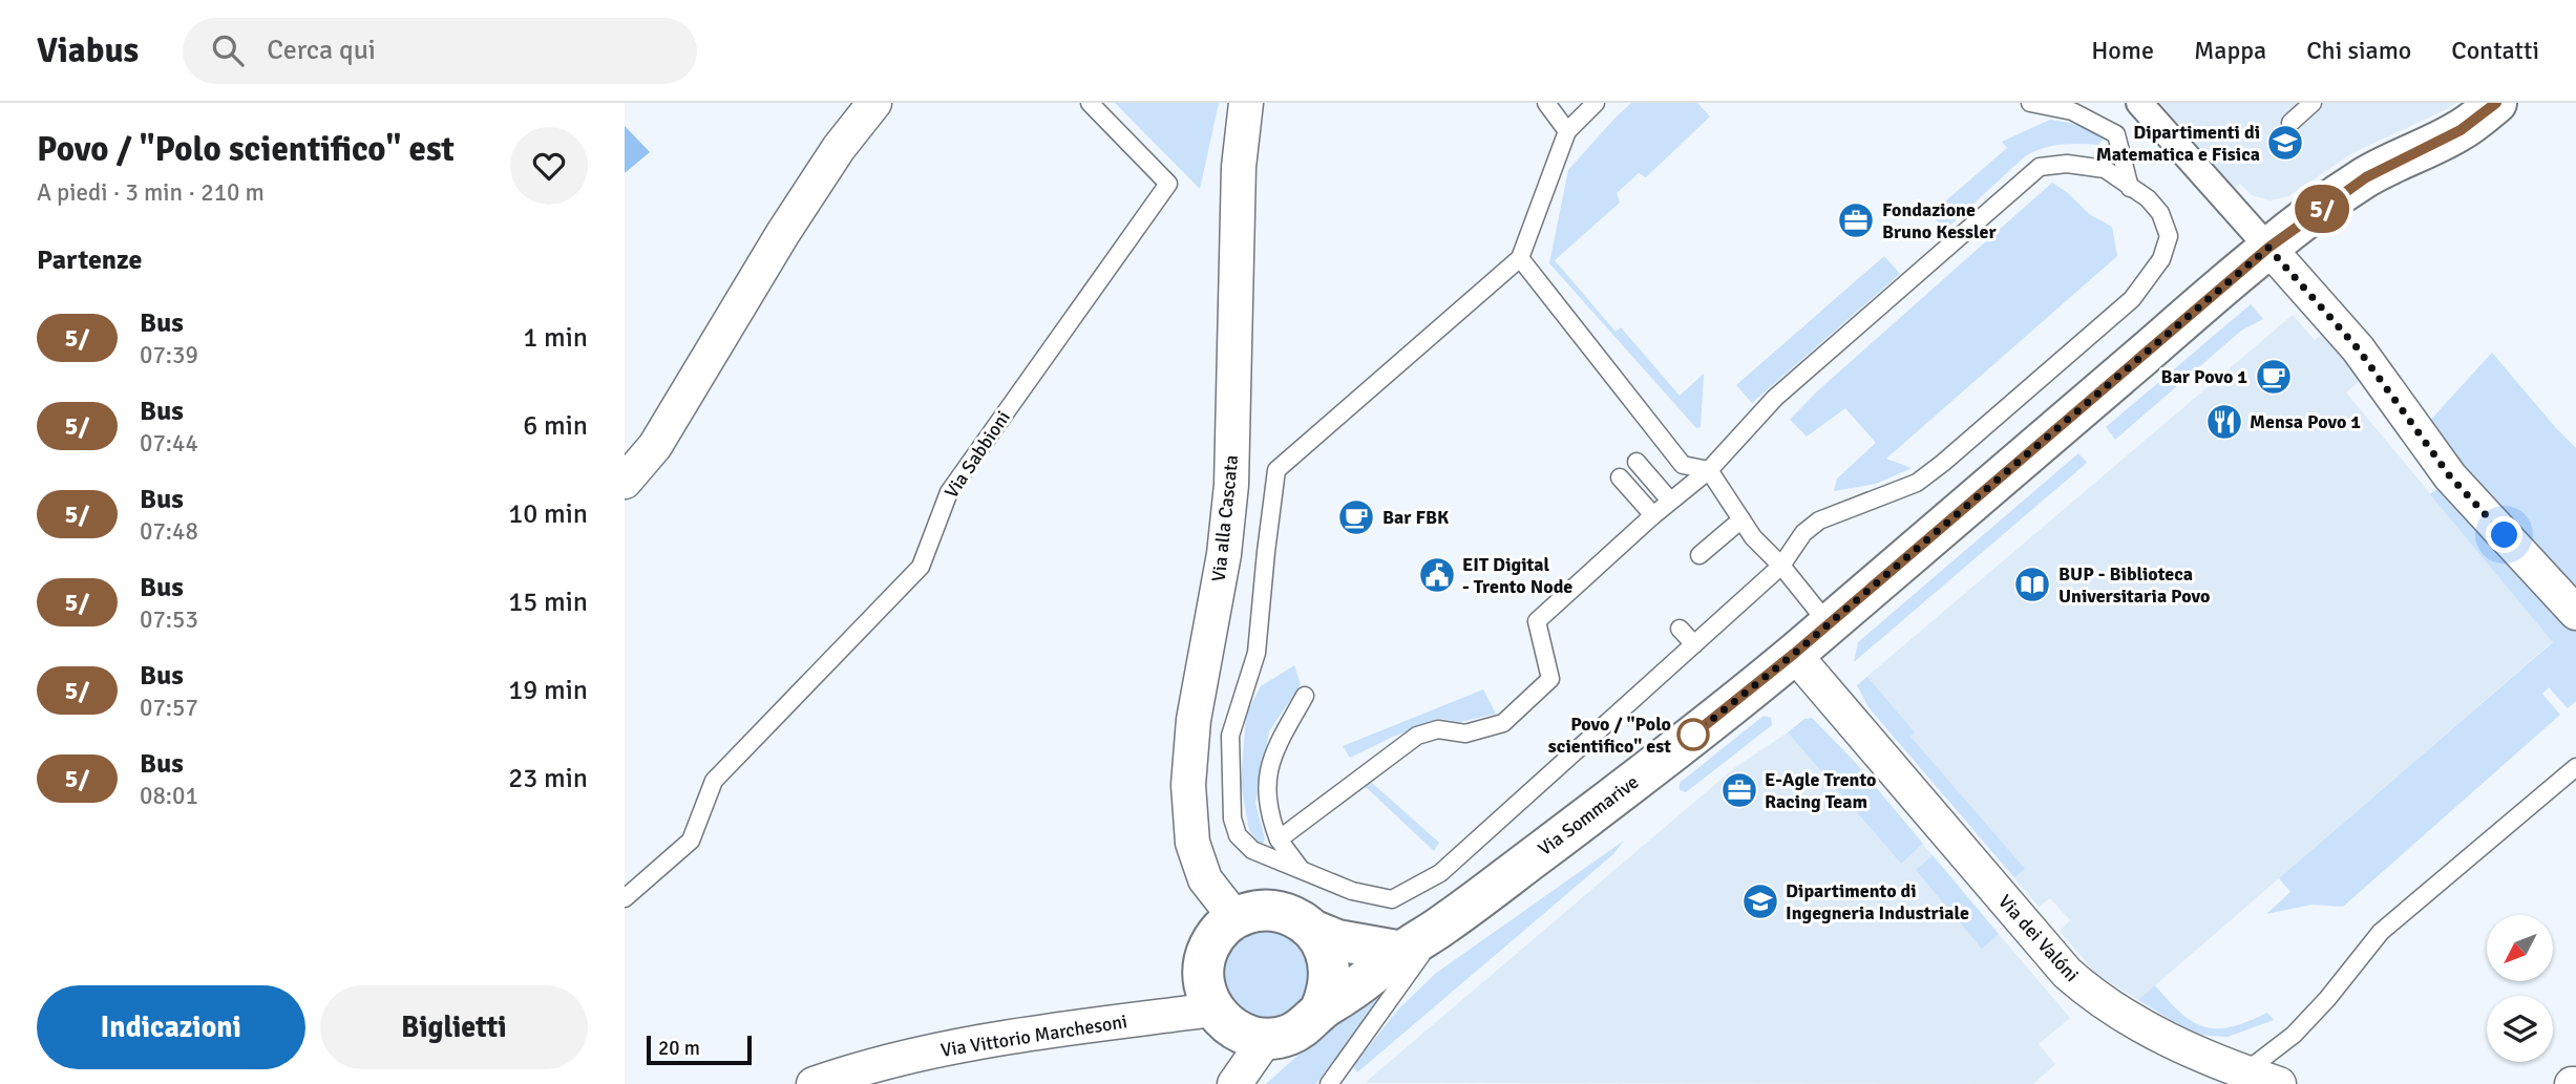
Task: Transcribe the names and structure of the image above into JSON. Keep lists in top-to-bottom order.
{
  "streets": {
    "street": [
      "Via alla Cascata",
      "Via Sommarive",
      "Via dei Valóni",
      "Via Vittorio Marchesoni"
    ],
    "lane": ["Via Sabbioni"]
  },
  "crossings": [
    ["Via alla Cascata", "Via Sommarive"],
    ["Via alla Cascata", "Via Vittorio Marchesoni"],
    ["Via Sommarive", "Via dei Valóni"],
    ["Via Sommarive", "Via Vittorio Marchesoni"]
  ],
  "places": {
    "school or university": ["Dipartimenti di Matematica e Fisica", "Dipartimento di Ingegneria Industriale"],
    "office": ["Fondazione Bruno Kessler", "E-Agle Trento Racing Team"],
    "cafe": ["Bar Povo 1", "Bar FBK"],
    "restaurant": ["Mensa Povo 1"],
    "public building": ["EIT Digital - Trento Node"],
    "library": ["BUP - Biblioteca Universitaria Povo"],
    "other": ["Povo / \"Polo scientifico\" est"]
  },
  "lines": ["bus line 5/"],
  "scale_bar": "20 m",
  "north": "bottom left",
  "page": {
    "header": "Viabus",
    "search": "Cerca qui",
    "nav": [
      "Home",
      "Mappa",
      "Chi siamo",
      "Contatti"
    ],
    "heading": [
      ["Povo / \"Polo scientifico\" est", "A piedi · 3 min · 210 m"],
      "Partenze"
    ],
    "on_map": "5/",
    "list": [
      {
        "mark": "5/",
        "name": "Bus",
        "note": "07:39",
        "value": "1 min"
      },
      {
        "mark": "5/",
        "name": "Bus",
        "note": "07:44",
        "value": "6 min"
      },
      {
        "mark": "5/",
        "name": "Bus",
        "note": "07:48",
        "value": "10 min"
      },
      {
        "mark": "5/",
        "name": "Bus",
        "note": "07:53",
        "value": "15 min"
      },
      {
        "mark": "5/",
        "name": "Bus",
        "note": "07:57",
        "value": "19 min"
      },
      {
        "mark": "5/",
        "name": "Bus",
        "note": "08:01",
        "value": "23 min"
      }
    ],
    "buttons": ["Indicazioni", "Biglietti"],
    "scale": "20 m"
  }
}
